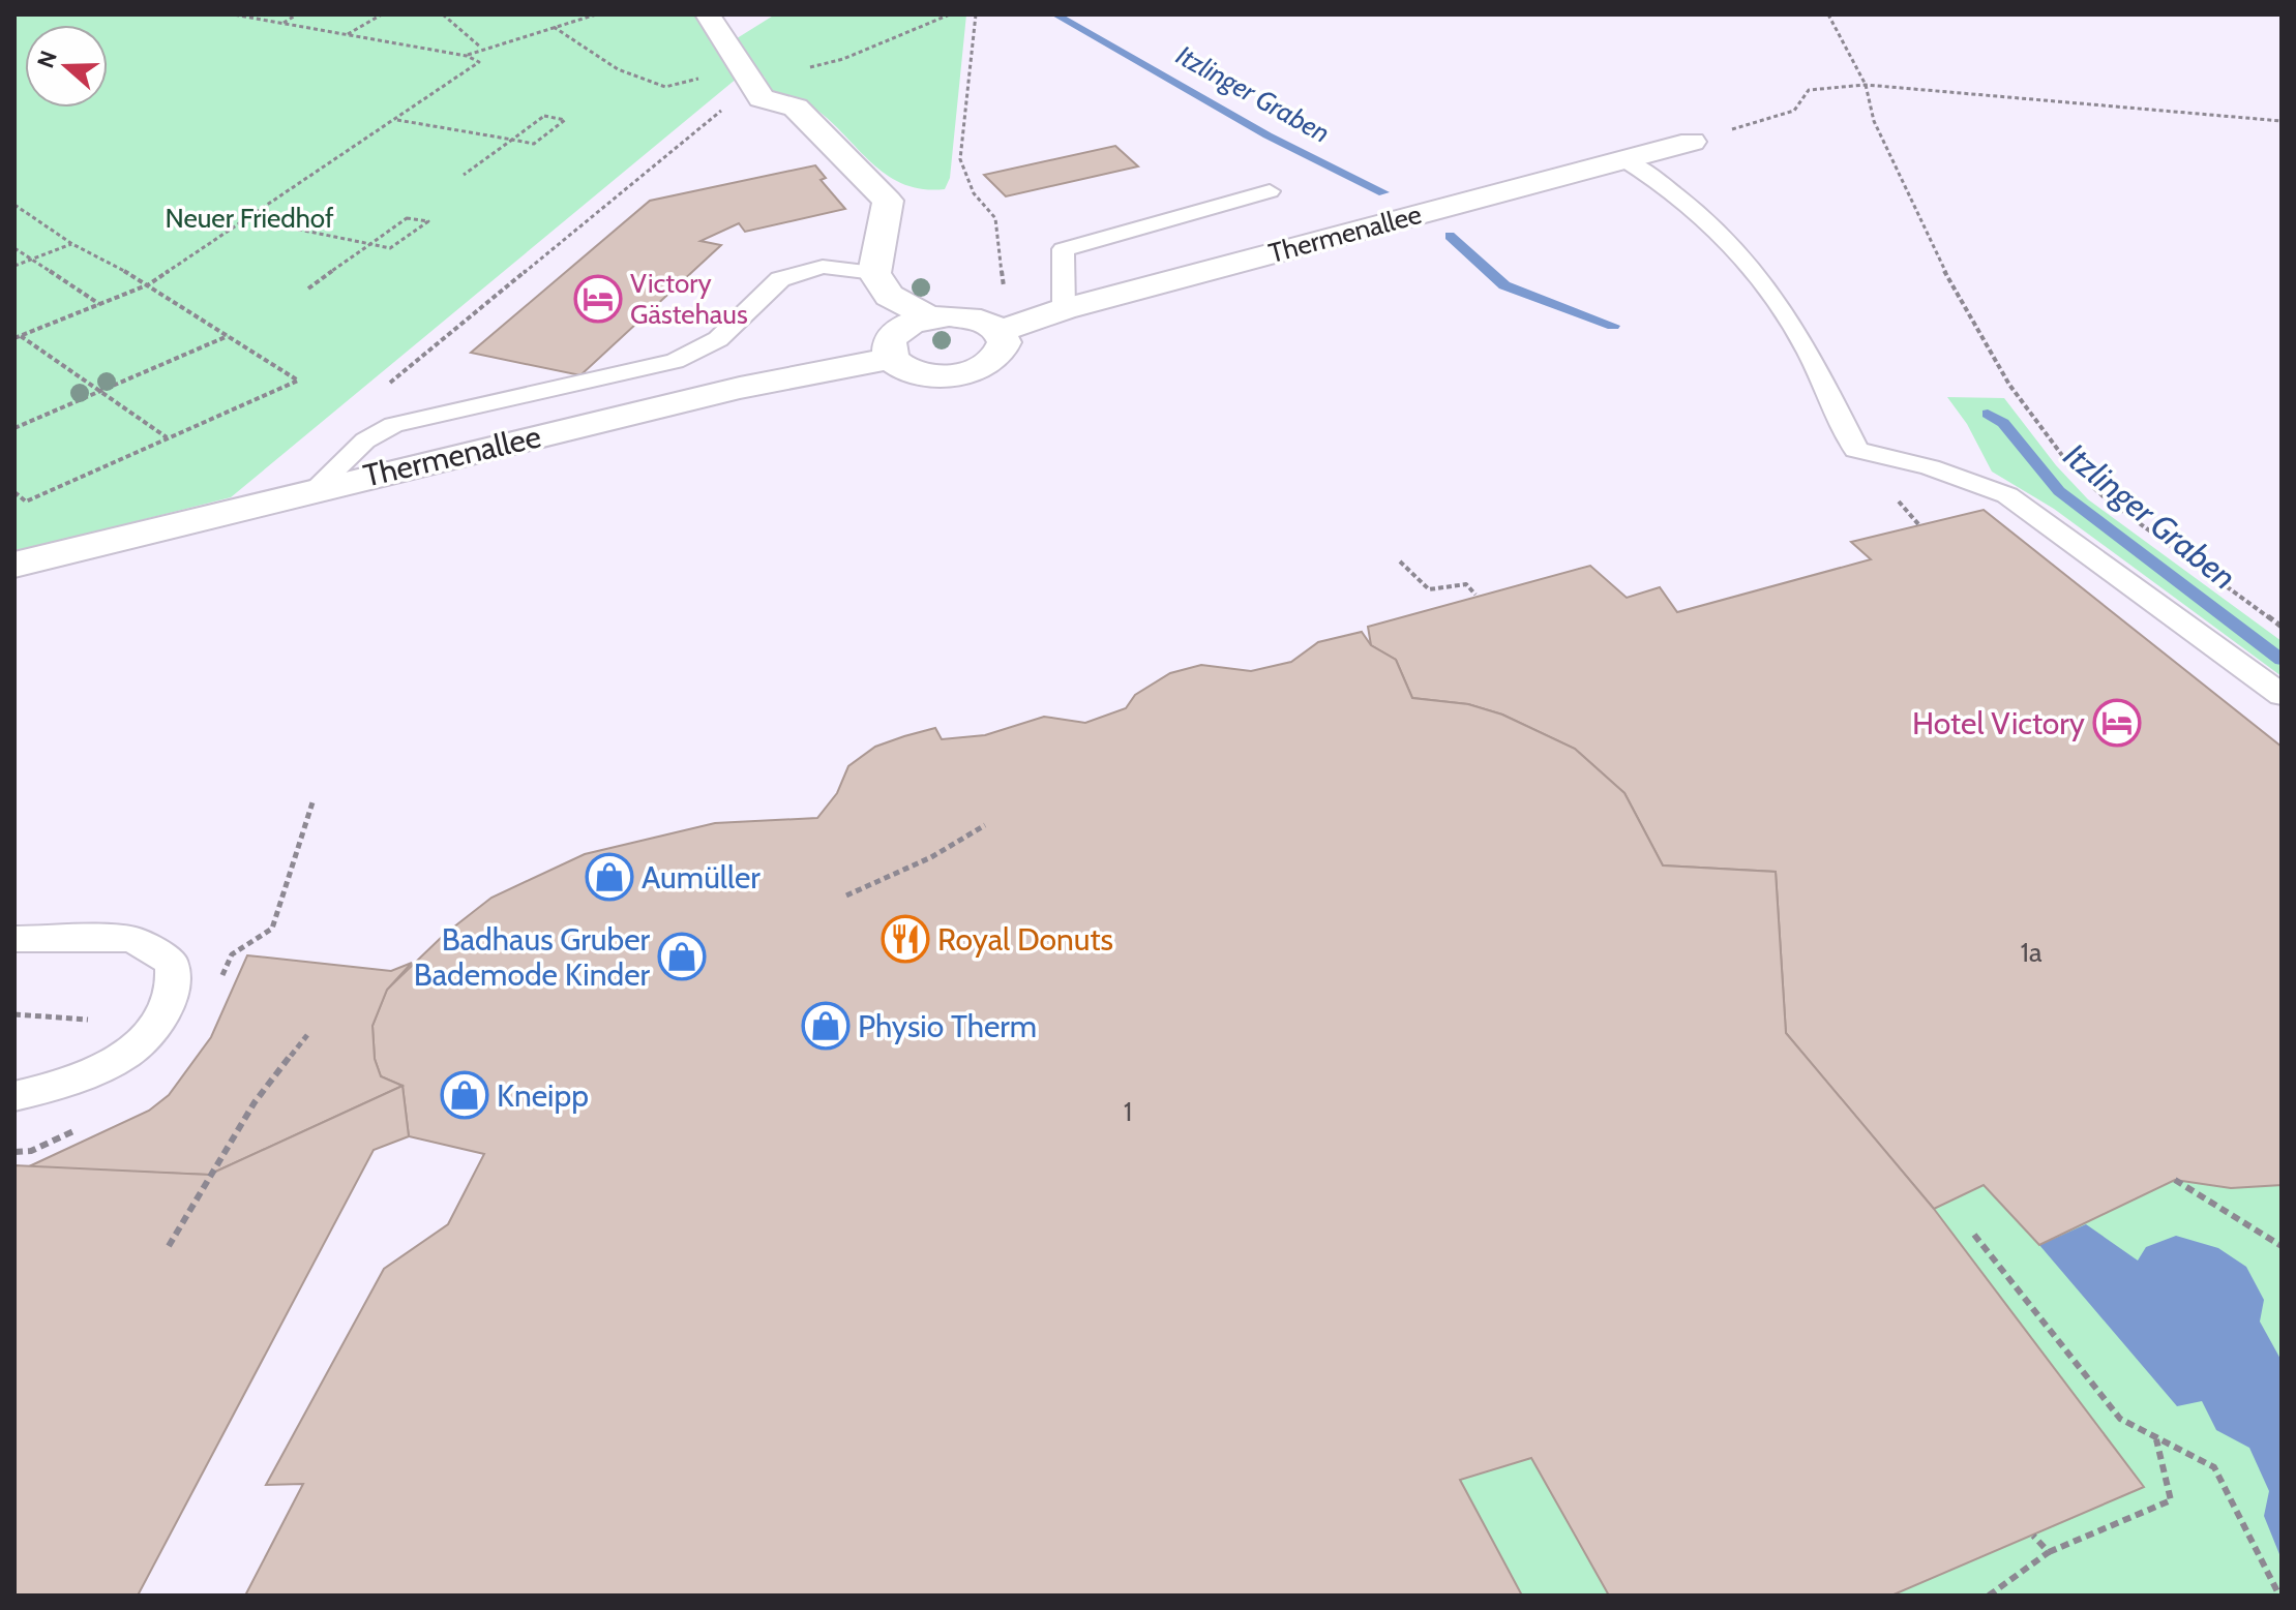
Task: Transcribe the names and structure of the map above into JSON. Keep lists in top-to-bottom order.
{
  "streets": {
    "street": ["Thermenallee"]
  },
  "water": ["Itzlinger Graben"],
  "parks": ["Neuer Friedhof"],
  "places": {
    "hotel": ["Victory Gästehaus", "Hotel Victory"],
    "shop": [
      "Aumüller",
      "Badhaus Gruber Bademode Kinder",
      "Physio Therm",
      "Kneipp"
    ],
    "restaurant": ["Royal Donuts"]
  },
  "house_numbers": ["1a", "1"],
  "north": "left"
}
